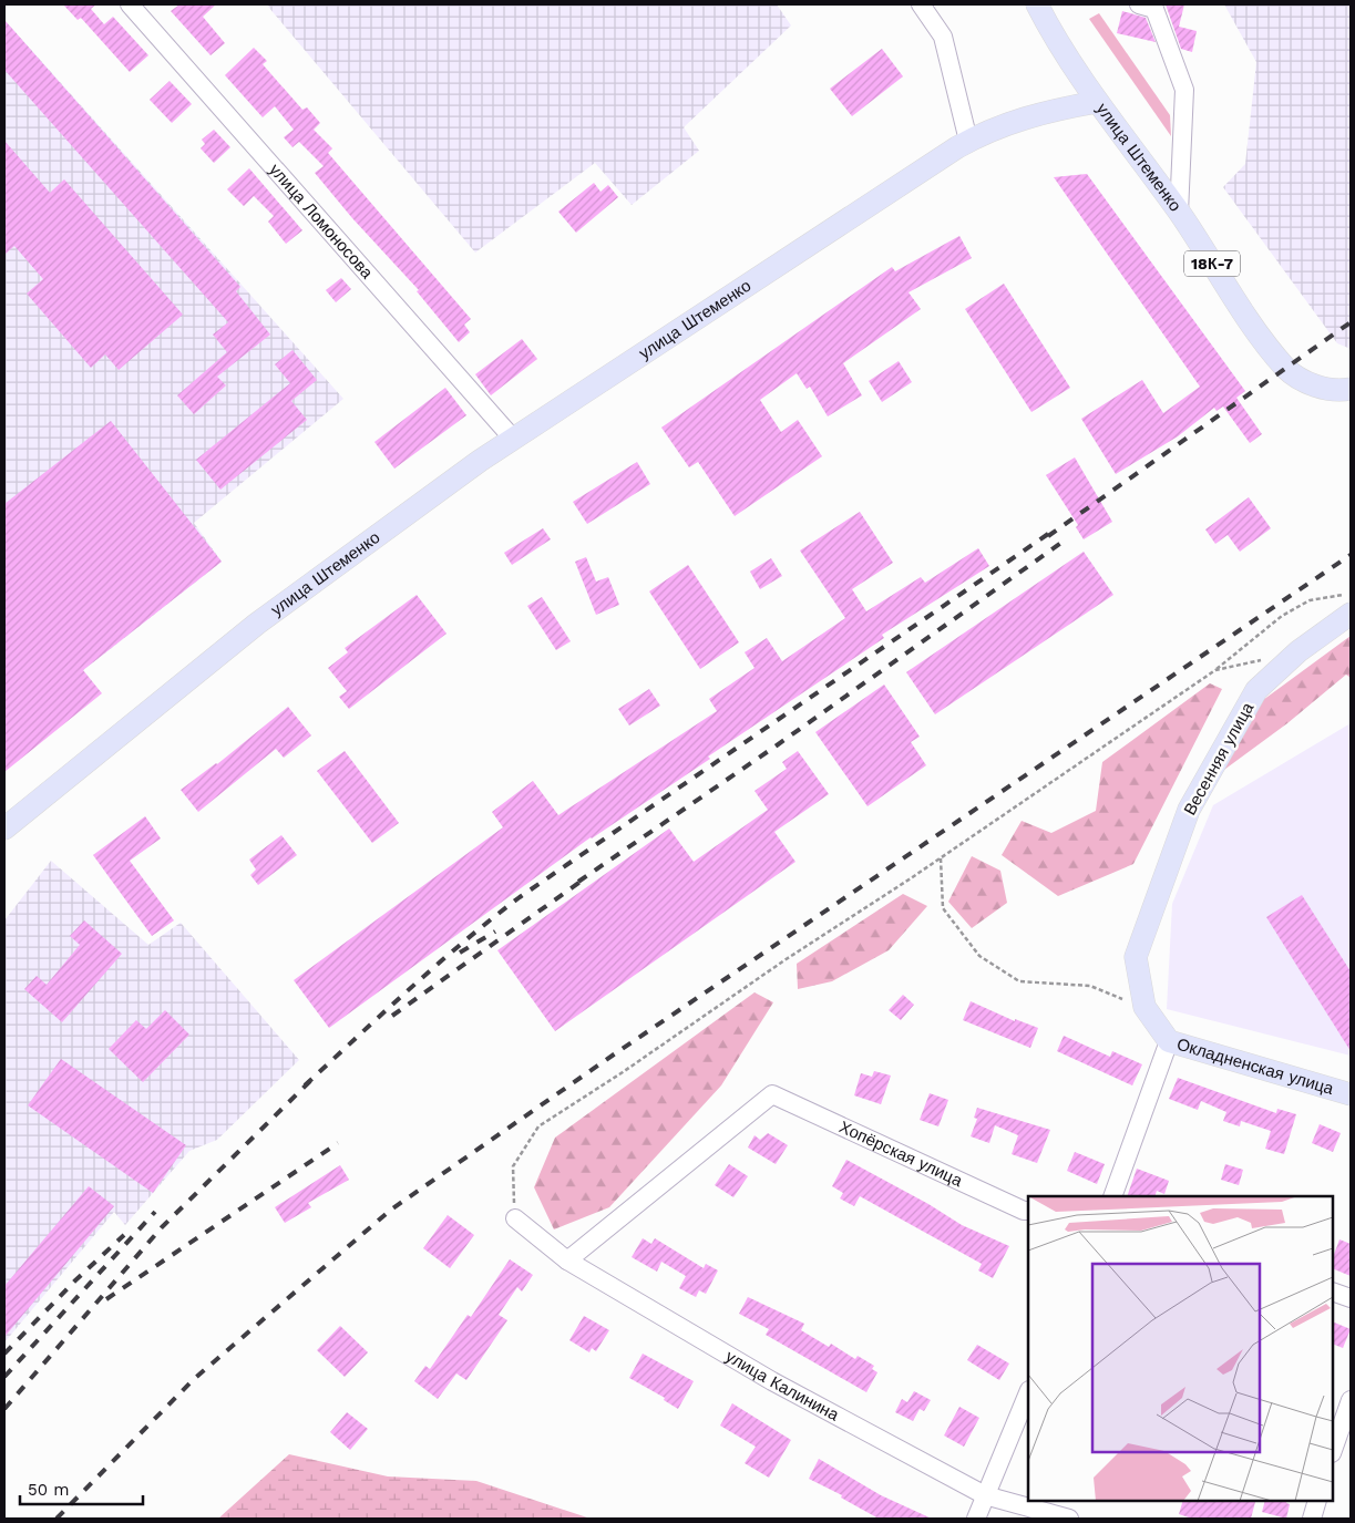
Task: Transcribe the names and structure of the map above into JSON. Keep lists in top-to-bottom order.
{
  "streets": {
    "main road": [
      "улица Штеменко",
      "18К-7",
      "Весенняя улица",
      "Окладненская улица"
    ],
    "street": ["улица Ломоносова", "Хопёрская улица", "улица Калинина"]
  },
  "crossings": [
    ["улица Штеменко", "улица Ломоносова"],
    ["улица Штеменко", "18К-7"],
    ["Весенняя улица", "Окладненская улица"],
    ["Хопёрская улица", "улица Калинина"]
  ],
  "scale_bar": "50 m"
}
